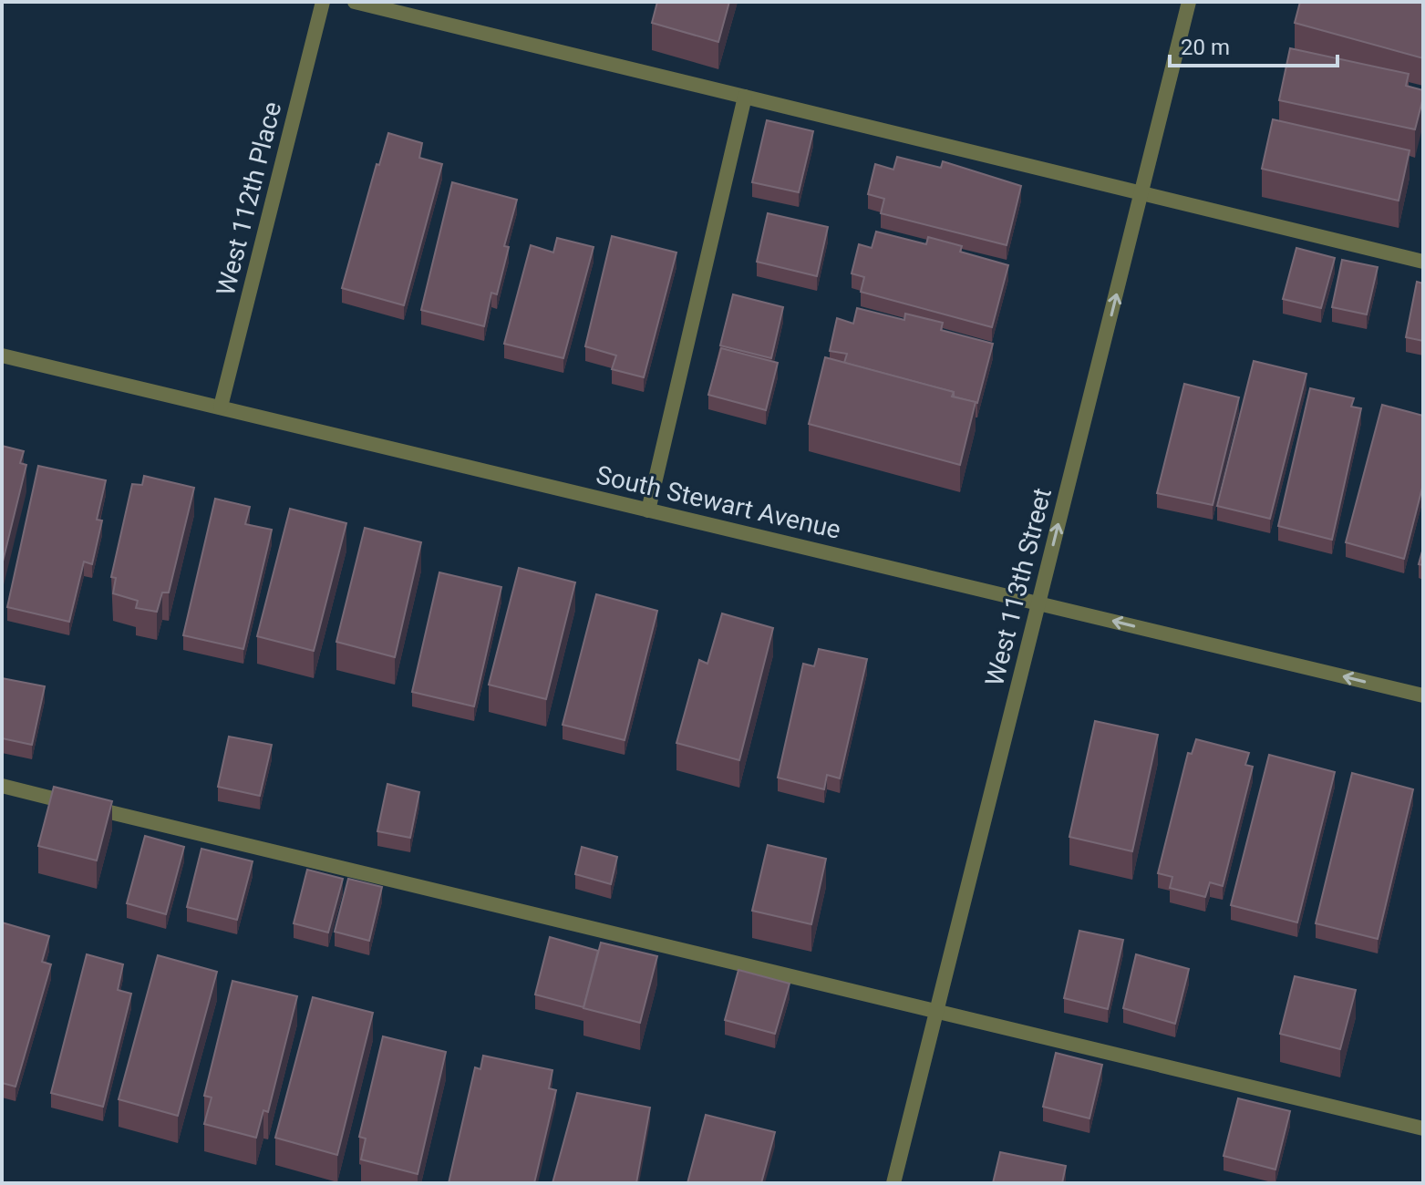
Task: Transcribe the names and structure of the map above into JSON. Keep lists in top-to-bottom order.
{
  "streets": {
    "street": ["West 112th Place", "South Stewart Avenue", "West 113th Street"]
  },
  "crossings": [
    ["West 112th Place", "South Stewart Avenue"],
    ["South Stewart Avenue", "West 113th Street"]
  ],
  "scale_bar": "20 m"
}
